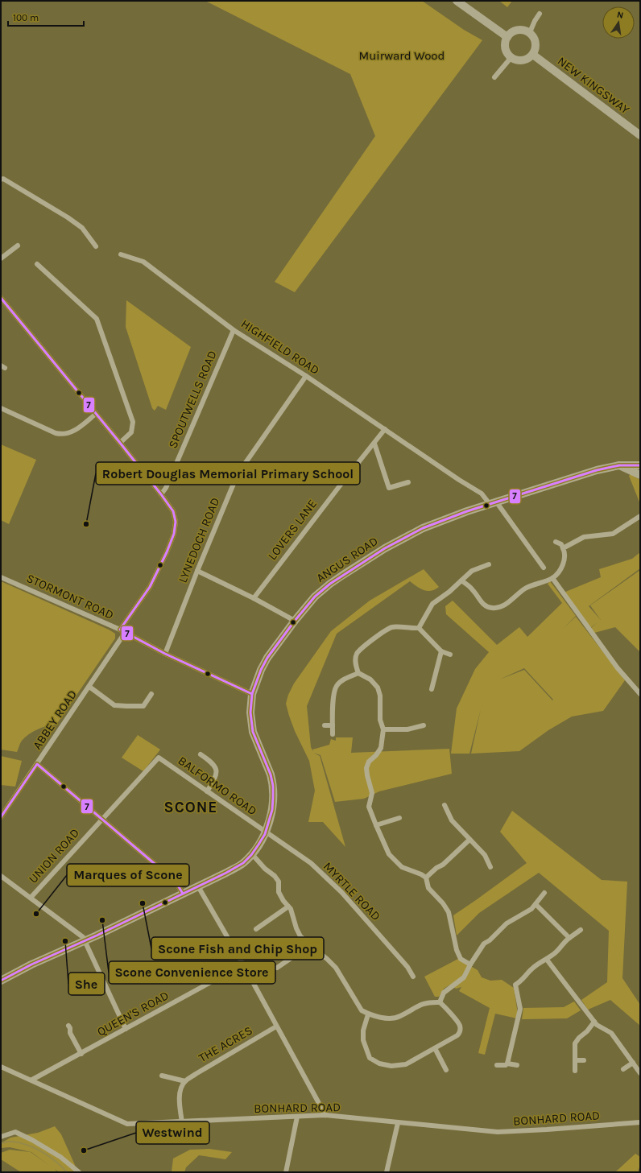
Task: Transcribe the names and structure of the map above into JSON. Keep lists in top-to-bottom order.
{
  "streets": {
    "main road": ["NEW KINGSWAY", "ANGUS ROAD"],
    "street": [
      "HIGHFIELD ROAD",
      "SPOUTWELLS ROAD",
      "LOVERS LANE",
      "LYNEDOCH ROAD",
      "STORMONT ROAD",
      "ABBEY ROAD",
      "BALFORMO ROAD",
      "UNION ROAD",
      "MYRTLE ROAD",
      "QUEEN'S ROAD",
      "THE ACRES",
      "BONHARD ROAD"
    ]
  },
  "crossings": [
    ["HIGHFIELD ROAD", "SPOUTWELLS ROAD"],
    ["HIGHFIELD ROAD", "LOVERS LANE"],
    ["HIGHFIELD ROAD", "LYNEDOCH ROAD"],
    ["HIGHFIELD ROAD", "ANGUS ROAD"],
    ["LYNEDOCH ROAD", "STORMONT ROAD"],
    ["ANGUS ROAD", "STORMONT ROAD"],
    ["ANGUS ROAD", "BALFORMO ROAD"],
    ["ANGUS ROAD", "MYRTLE ROAD"],
    ["STORMONT ROAD", "ABBEY ROAD"],
    ["BALFORMO ROAD", "UNION ROAD"],
    ["BALFORMO ROAD", "MYRTLE ROAD"],
    ["QUEEN'S ROAD", "BONHARD ROAD"]
  ],
  "districts": ["SCONE"],
  "parks": ["Muirward Wood"],
  "places": [
    "Robert Douglas Memorial Primary School",
    "Scone Fish and Chip Shop",
    "Marques of Scone",
    "Scone Convenience Store",
    "She",
    "Westwind"
  ],
  "lines": ["transit line 7"],
  "scale_bar": "100 m",
  "north": "top"
}
